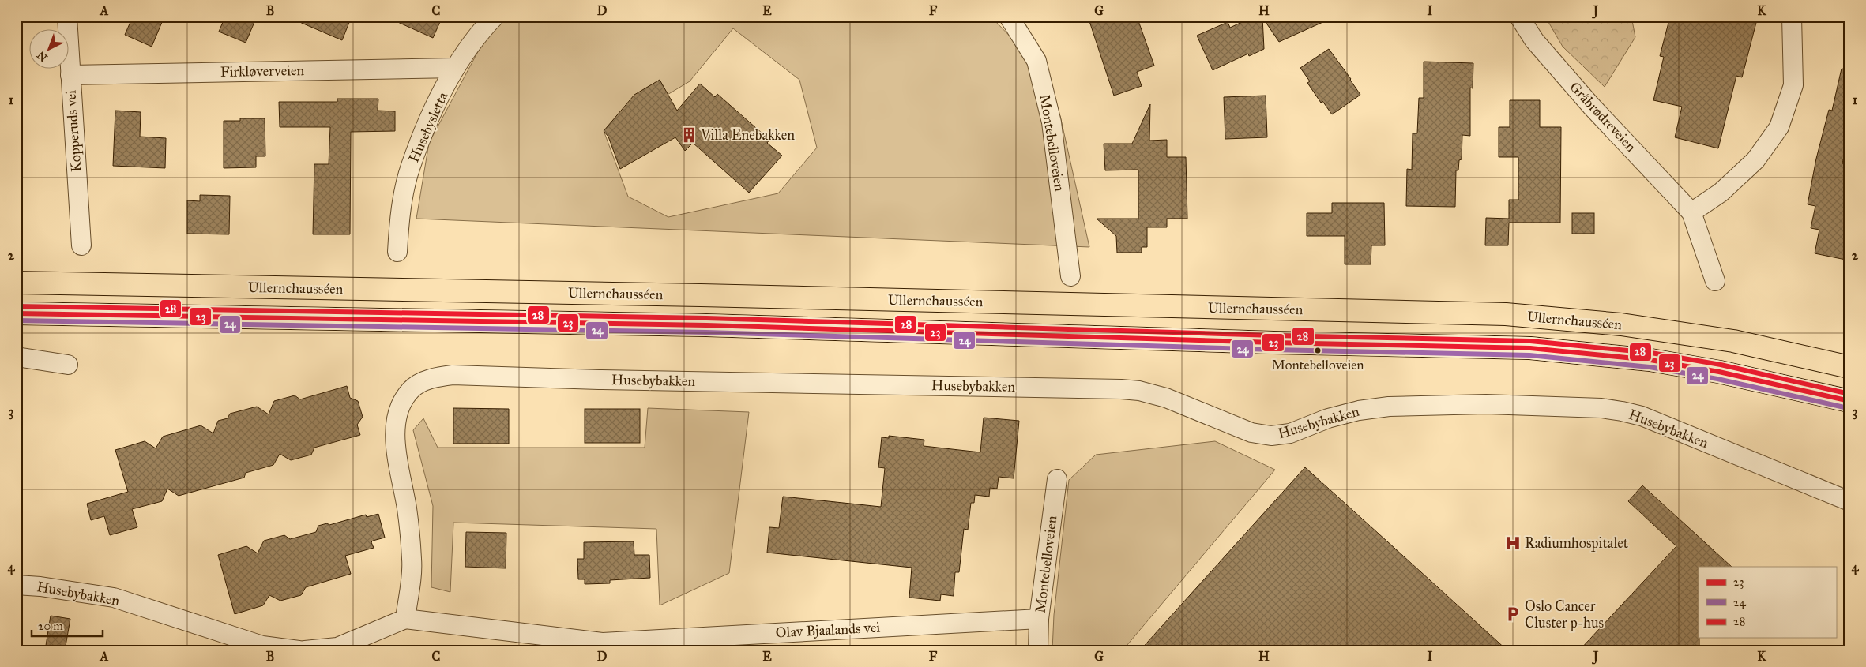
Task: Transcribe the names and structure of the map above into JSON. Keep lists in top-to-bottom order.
{
  "streets": {
    "highway": ["Ullernchausséen"],
    "street": [
      "Firkløverveien",
      "Gråbrødreveien",
      "Husebysletta",
      "Kopperuds vei",
      "Montebelloveien",
      "Husebybakken",
      "Olav Bjaalands vei"
    ]
  },
  "crossings": [
    ["Firkløverveien", "Husebysletta"],
    ["Firkløverveien", "Kopperuds vei"],
    ["Montebelloveien", "Olav Bjaalands vei"],
    ["Husebybakken", "Olav Bjaalands vei"]
  ],
  "places": {
    "building": ["Villa Enebakken"],
    "other": ["Montebelloveien"],
    "hospital": ["Radiumhospitalet"],
    "parking": ["Oslo Cancer Cluster p-hus"]
  },
  "lines": ["transit line 28", "transit line 23", "transit line 24"],
  "legend": ["23", "24", "28"],
  "scale_bar": "20 m",
  "north": "bottom left",
  "grid": {
    "columns": [
      "A",
      "B",
      "C",
      "D",
      "E",
      "F",
      "G",
      "H",
      "I",
      "J",
      "K"
    ],
    "rows": [
      "1",
      "2",
      "3",
      "4"
    ]
  }
}
